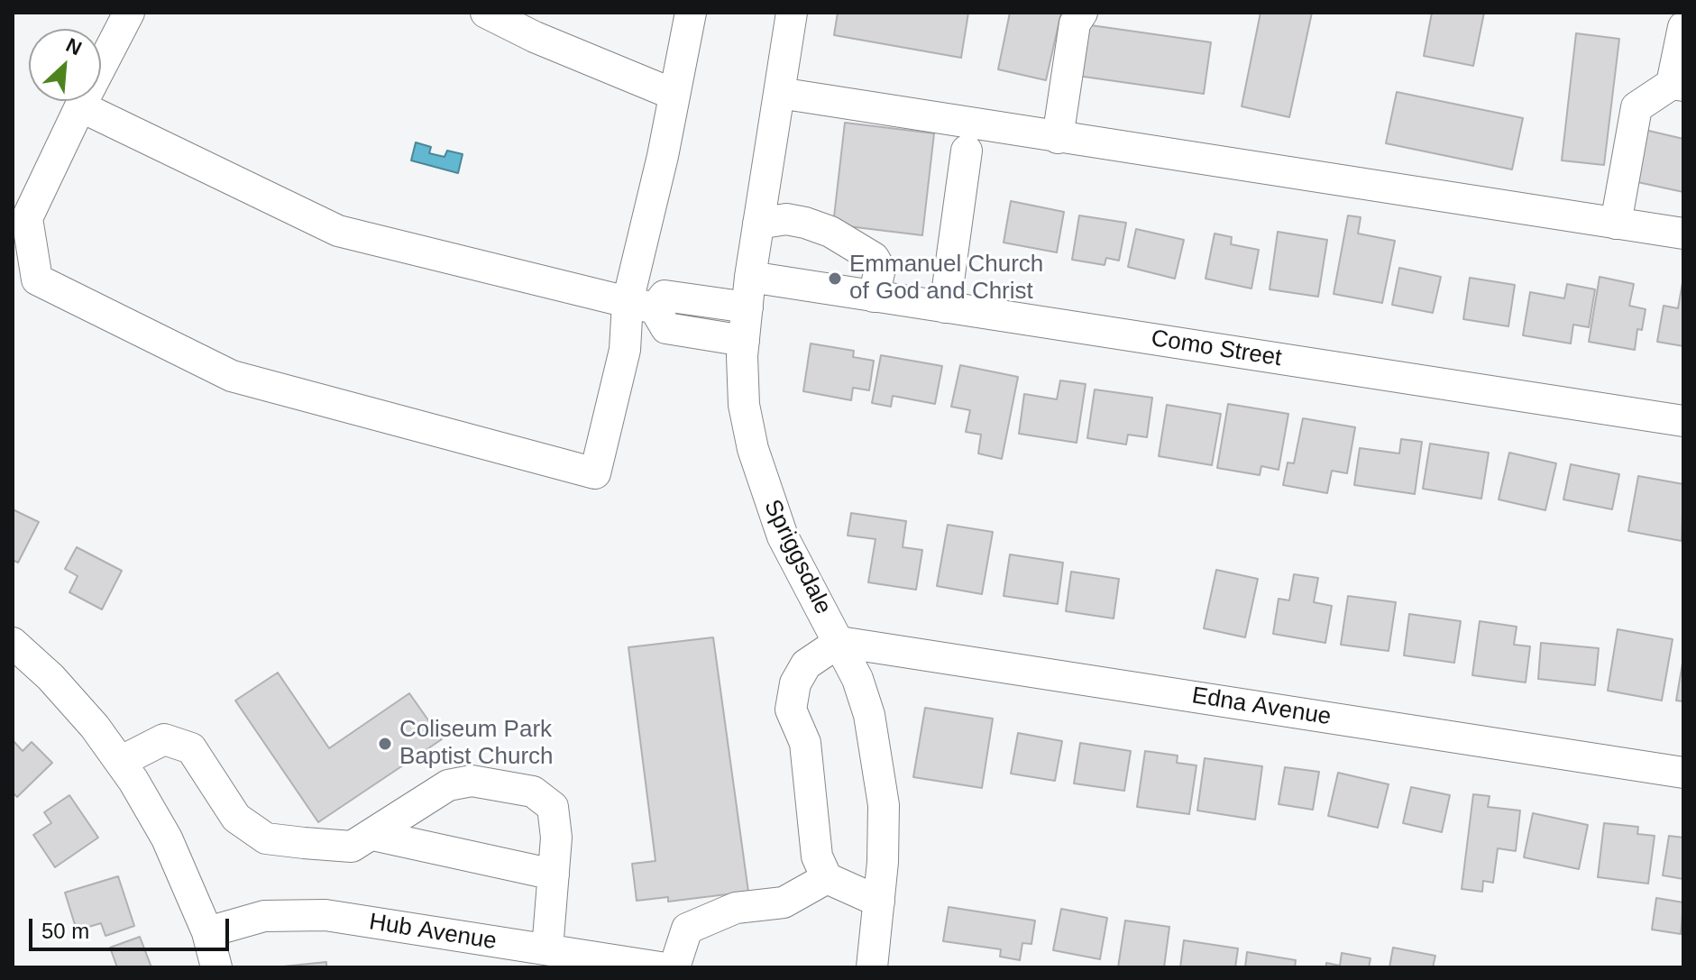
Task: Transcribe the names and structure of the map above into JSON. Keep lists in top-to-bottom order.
{
  "streets": {
    "street": [
      "Como Street",
      "Spriggsdale",
      "Edna Avenue",
      "Hub Avenue"
    ]
  },
  "crossings": [
    ["Como Street", "Spriggsdale"],
    ["Spriggsdale", "Edna Avenue"]
  ],
  "places": ["Emmanuel Church of God and Christ", "Coliseum Park Baptist Church"],
  "scale_bar": "50 m",
  "north": "top right"
}
